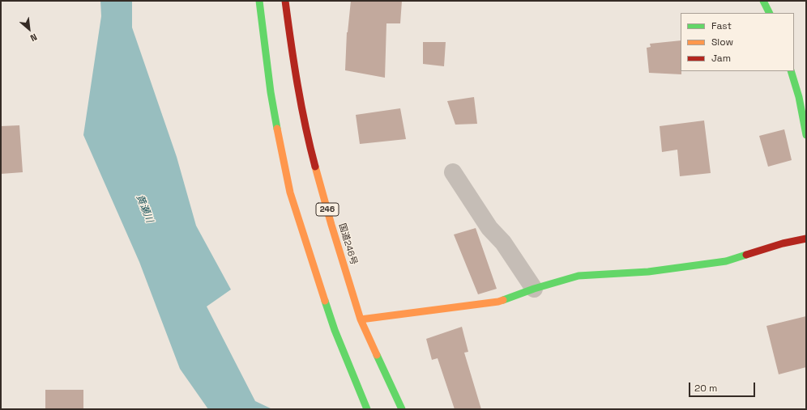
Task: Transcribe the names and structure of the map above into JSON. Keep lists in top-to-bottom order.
{
  "streets": {
    "main road": ["246", "国道246号"]
  },
  "water": ["黄瀬川"],
  "legend": ["Fast", "Slow", "Jam"],
  "scale_bar": "20 m",
  "north": "bottom right"
}
